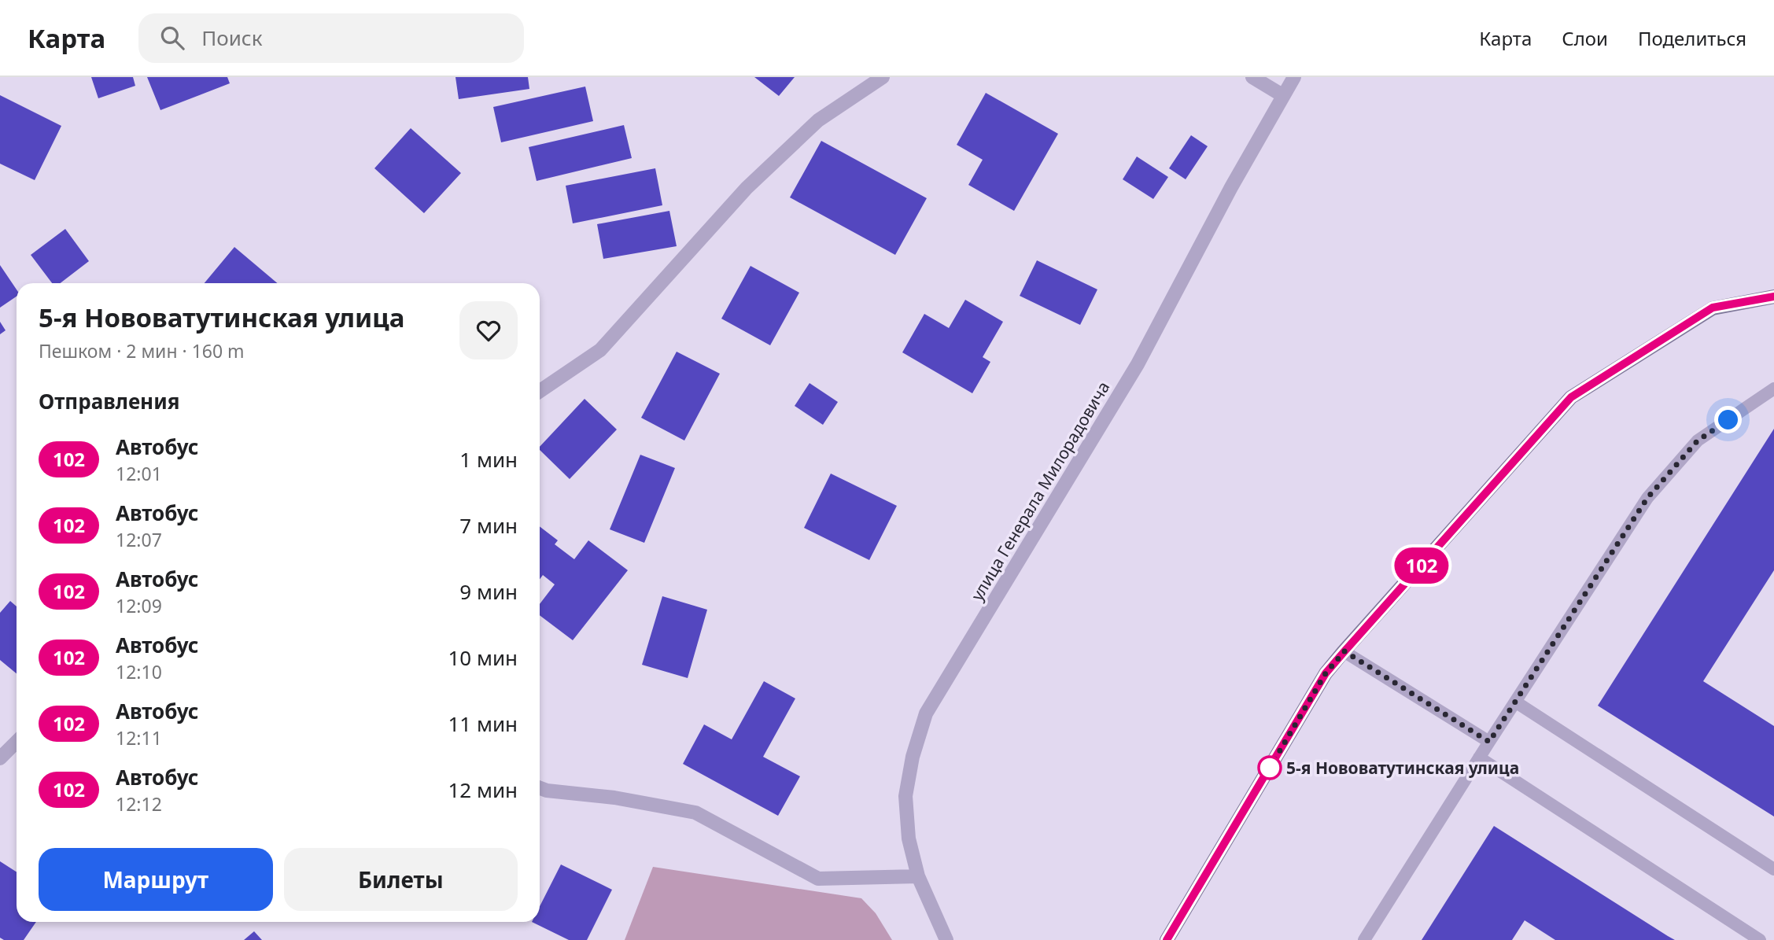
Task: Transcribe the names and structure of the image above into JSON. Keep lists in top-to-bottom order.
{
  "streets": {
    "street": ["улица Генерала Милорадовича"]
  },
  "places": ["5-я Нововатутинская улица"],
  "lines": ["bus line 102"],
  "page": {
    "header": "Карта",
    "search": "Поиск",
    "nav": ["Карта", "Слои", "Поделиться"],
    "on_map": "102",
    "heading": [
      ["5-я Нововатутинская улица", "Пешком · 2 мин · 160 m"],
      "Отправления"
    ],
    "list": [
      {
        "mark": "102",
        "name": "Автобус",
        "note": "12:01",
        "value": "1 мин"
      },
      {
        "mark": "102",
        "name": "Автобус",
        "note": "12:07",
        "value": "7 мин"
      },
      {
        "mark": "102",
        "name": "Автобус",
        "note": "12:09",
        "value": "9 мин"
      },
      {
        "mark": "102",
        "name": "Автобус",
        "note": "12:10",
        "value": "10 мин"
      },
      {
        "mark": "102",
        "name": "Автобус",
        "note": "12:11",
        "value": "11 мин"
      },
      {
        "mark": "102",
        "name": "Автобус",
        "note": "12:12",
        "value": "12 мин"
      }
    ],
    "buttons": ["Маршрут", "Билеты"]
  }
}
